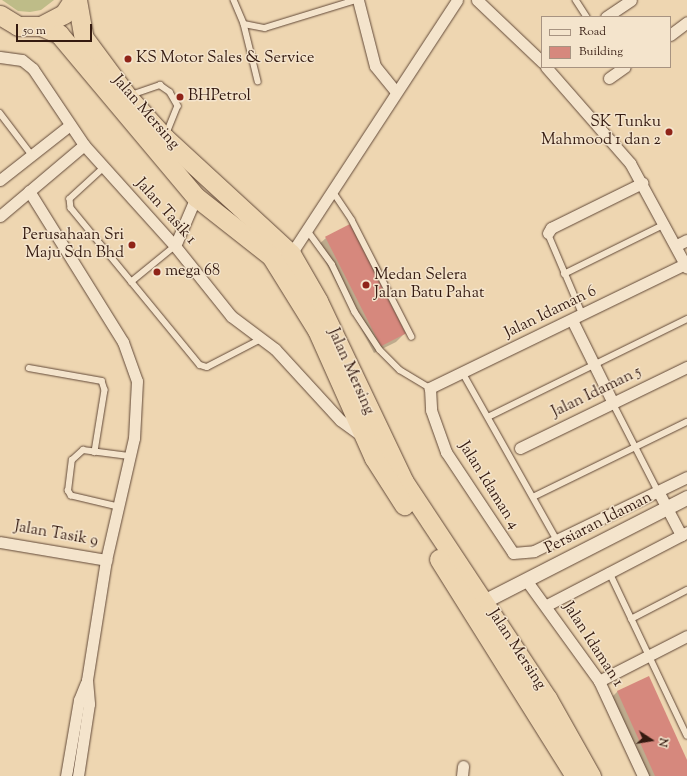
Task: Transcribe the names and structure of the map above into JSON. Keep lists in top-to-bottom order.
{
  "streets": {
    "highway": ["Jalan Mersing"],
    "street": [
      "Jalan Tasik 1",
      "Jalan Idaman 6",
      "Jalan Idaman 5",
      "Jalan Idaman 4",
      "Persiaran Idaman",
      "Jalan Tasik 9",
      "Jalan Idaman 1"
    ]
  },
  "crossings": [
    ["Jalan Mersing", "Persiaran Idaman"],
    ["Jalan Idaman 6", "Jalan Idaman 4"],
    ["Persiaran Idaman", "Jalan Idaman 1"]
  ],
  "places": [
    "KS Motor Sales & Service",
    "BHPetrol",
    "SK Tunku Mahmood 1 dan 2",
    "Perusahaan Sri Maju Sdn Bhd",
    "mega 68",
    "Medan Selera Jalan Batu Pahat"
  ],
  "legend": ["Road", "Building"],
  "scale_bar": "50 m",
  "north": "right"
}
